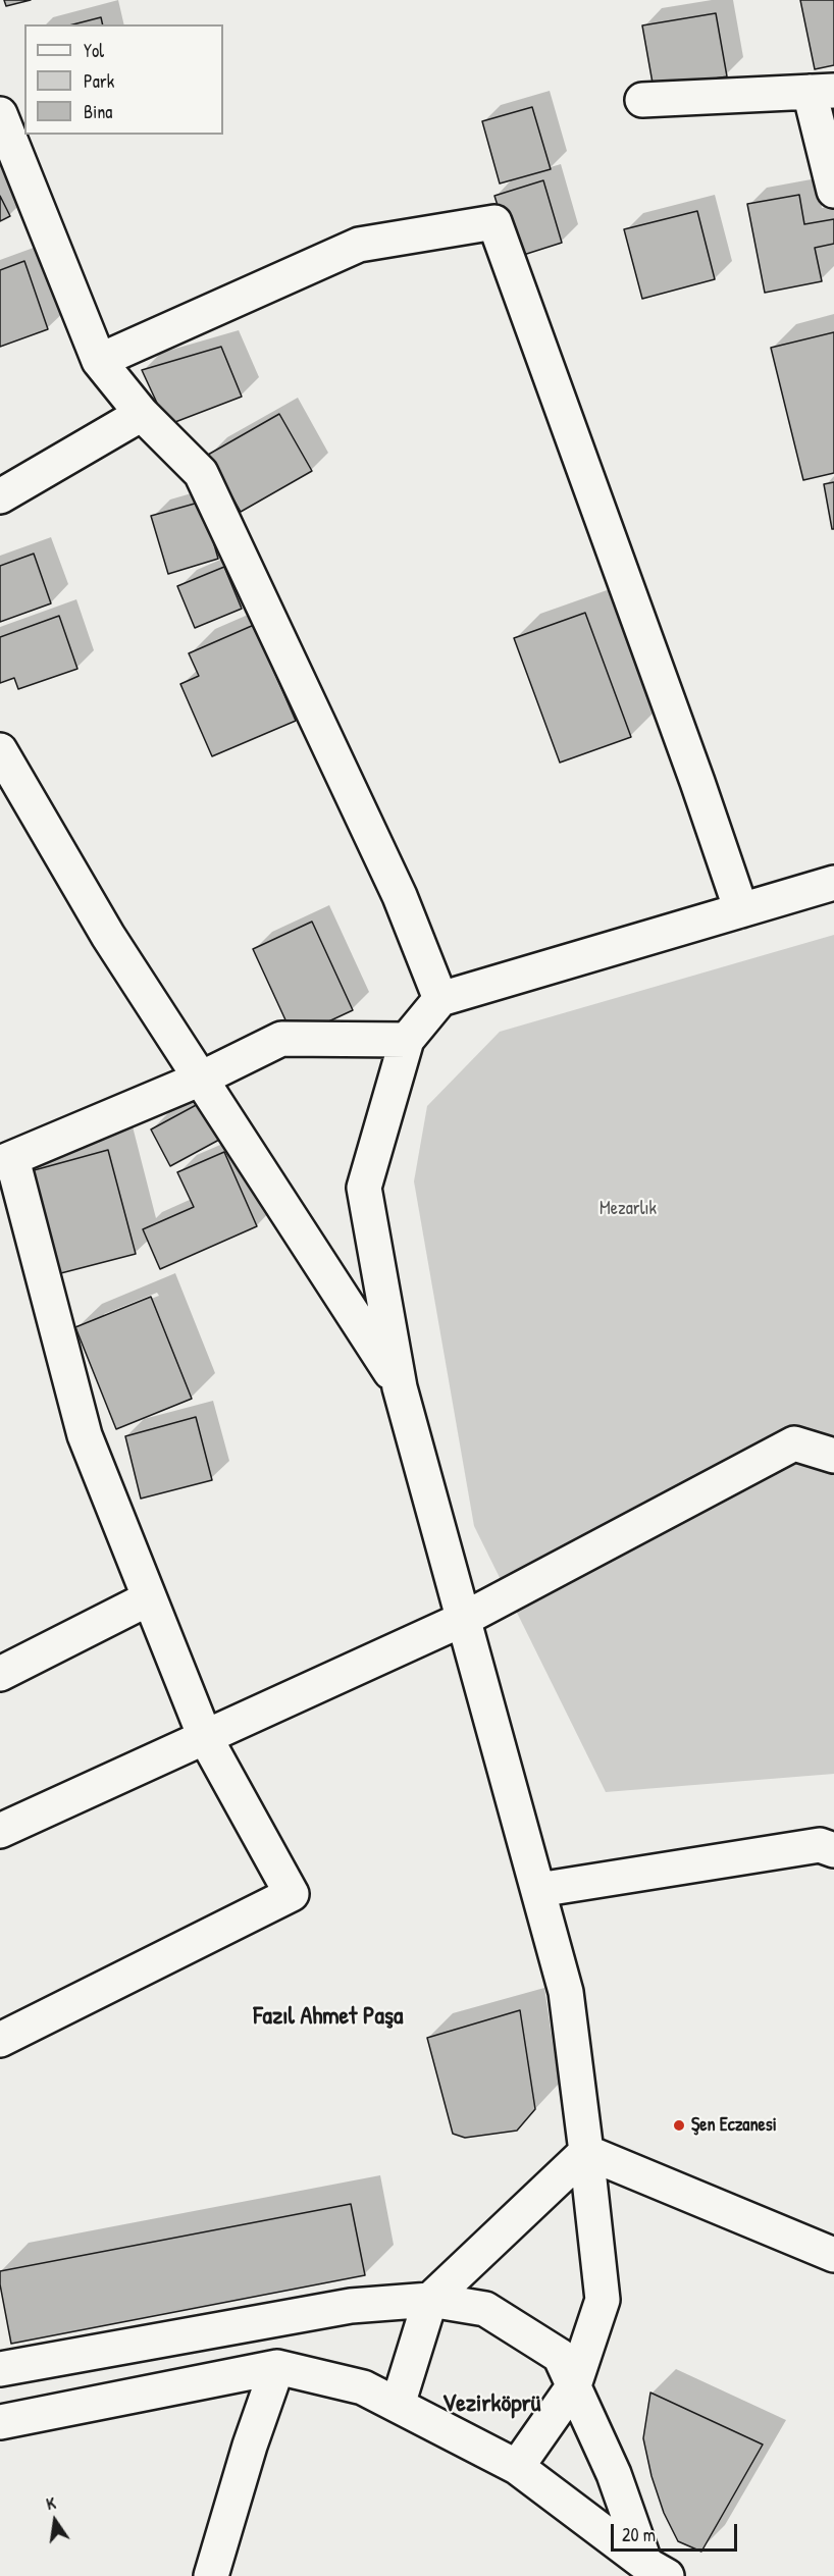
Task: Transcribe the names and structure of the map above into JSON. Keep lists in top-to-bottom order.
{
  "districts": ["Fazıl Ahmet Paşa", "Vezirköprü"],
  "parks": ["Mezarlık"],
  "places": ["Şen Eczanesi"],
  "legend": ["Yol", "Park", "Bina"],
  "scale_bar": "20 m",
  "north": "top"
}
